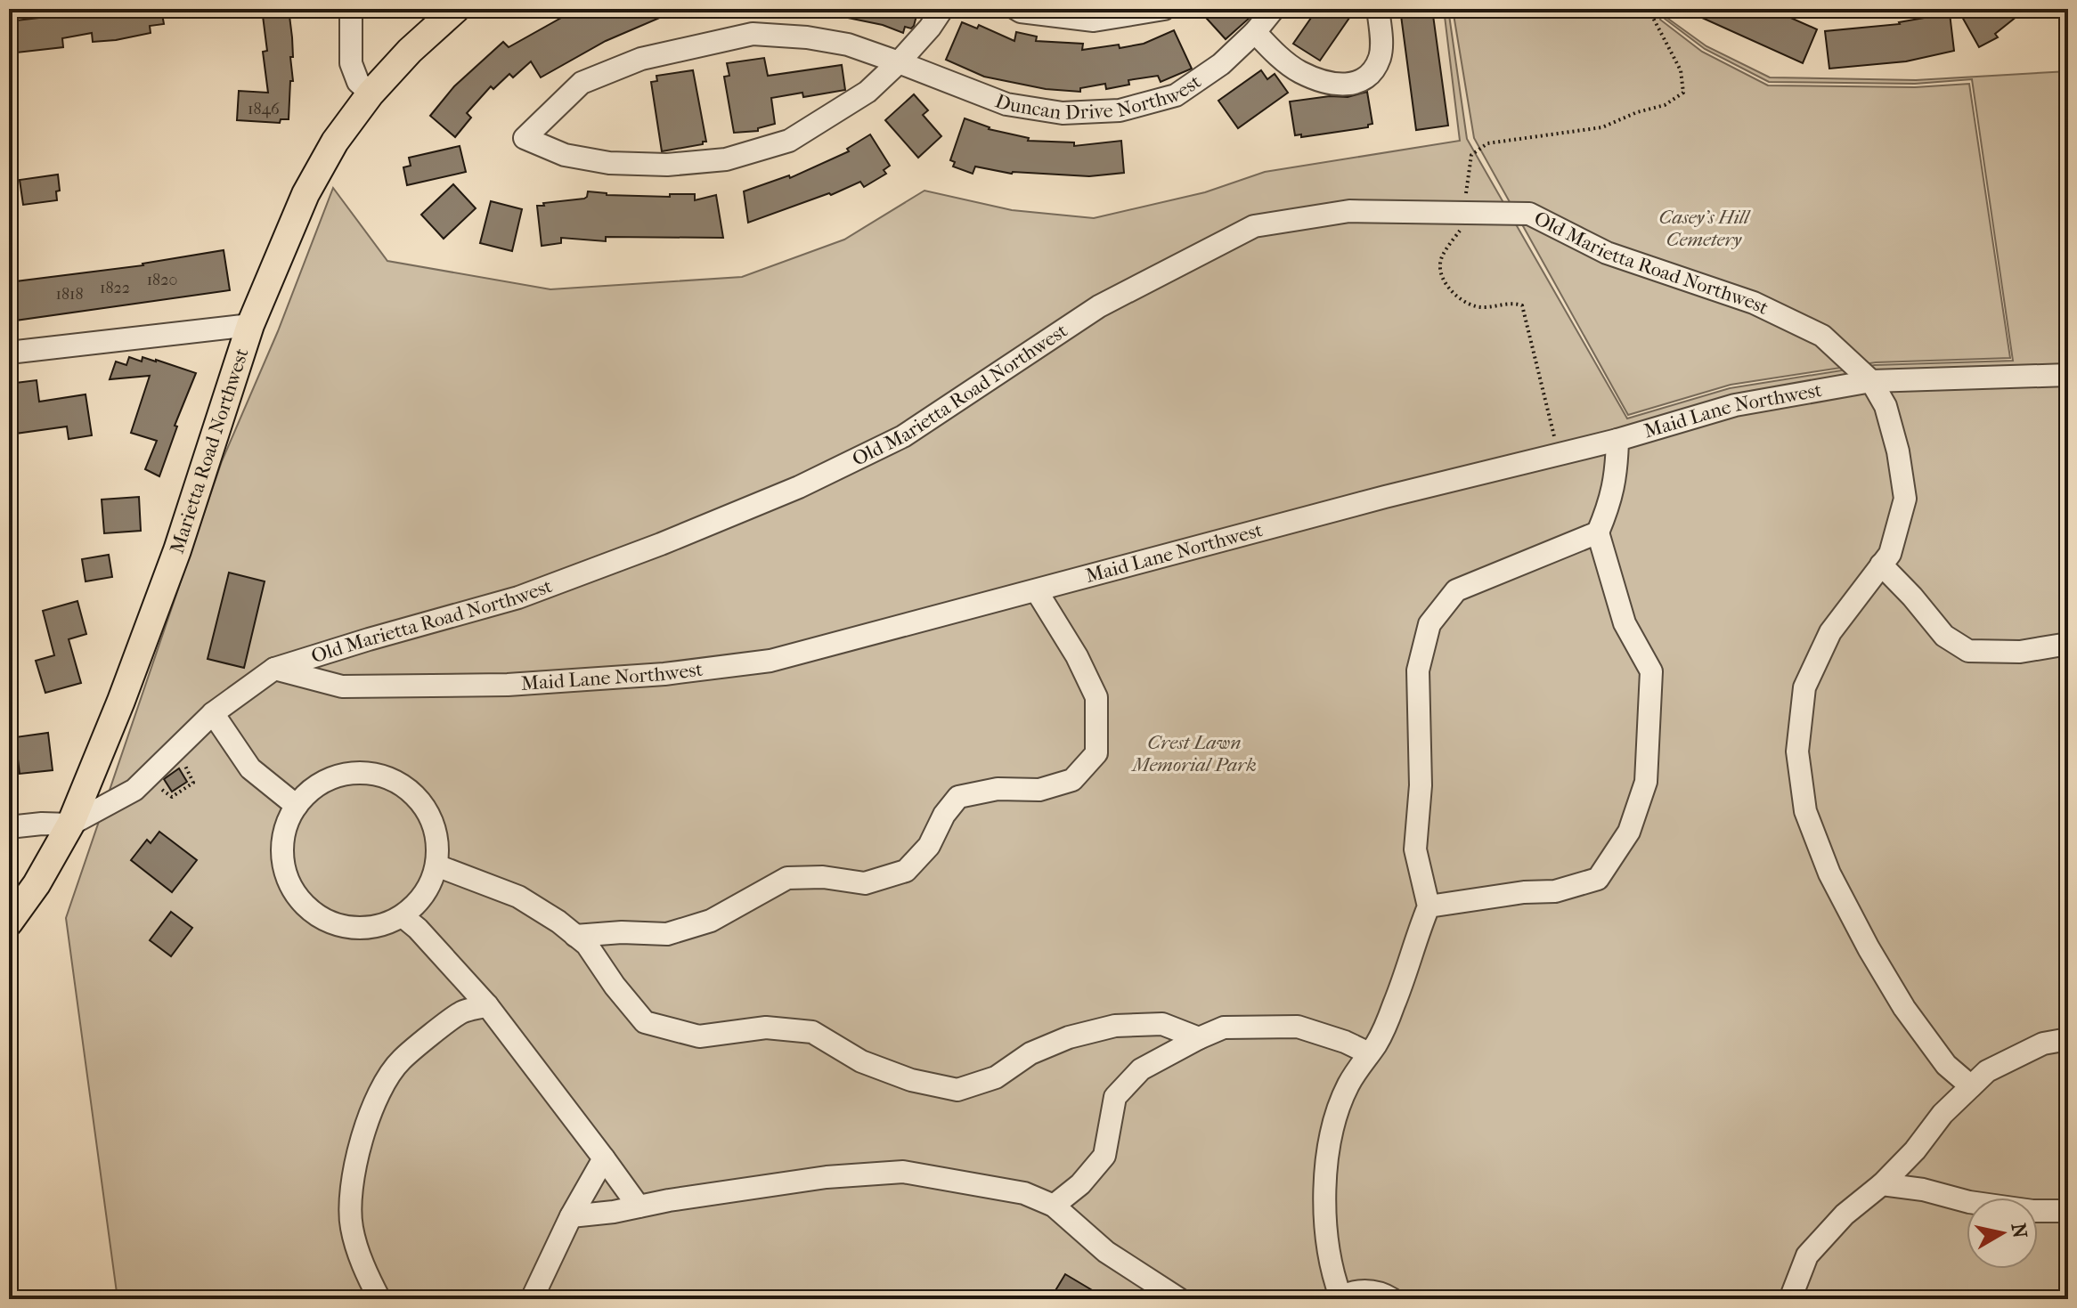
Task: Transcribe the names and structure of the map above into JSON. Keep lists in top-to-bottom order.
{
  "streets": {
    "main road": ["Marietta Road Northwest"],
    "street": ["Duncan Drive Northwest", "Old Marietta Road Northwest", "Maid Lane Northwest"]
  },
  "crossings": [
    ["Old Marietta Road Northwest", "Maid Lane Northwest"],
    ["Old Marietta Road Northwest", "Marietta Road Northwest"]
  ],
  "parks": ["Casey's Hill Cemetery", "Crest Lawn Memorial Park"],
  "house_numbers": [
    "1846",
    "1820",
    "1822",
    "1818"
  ],
  "north": "right"
}
